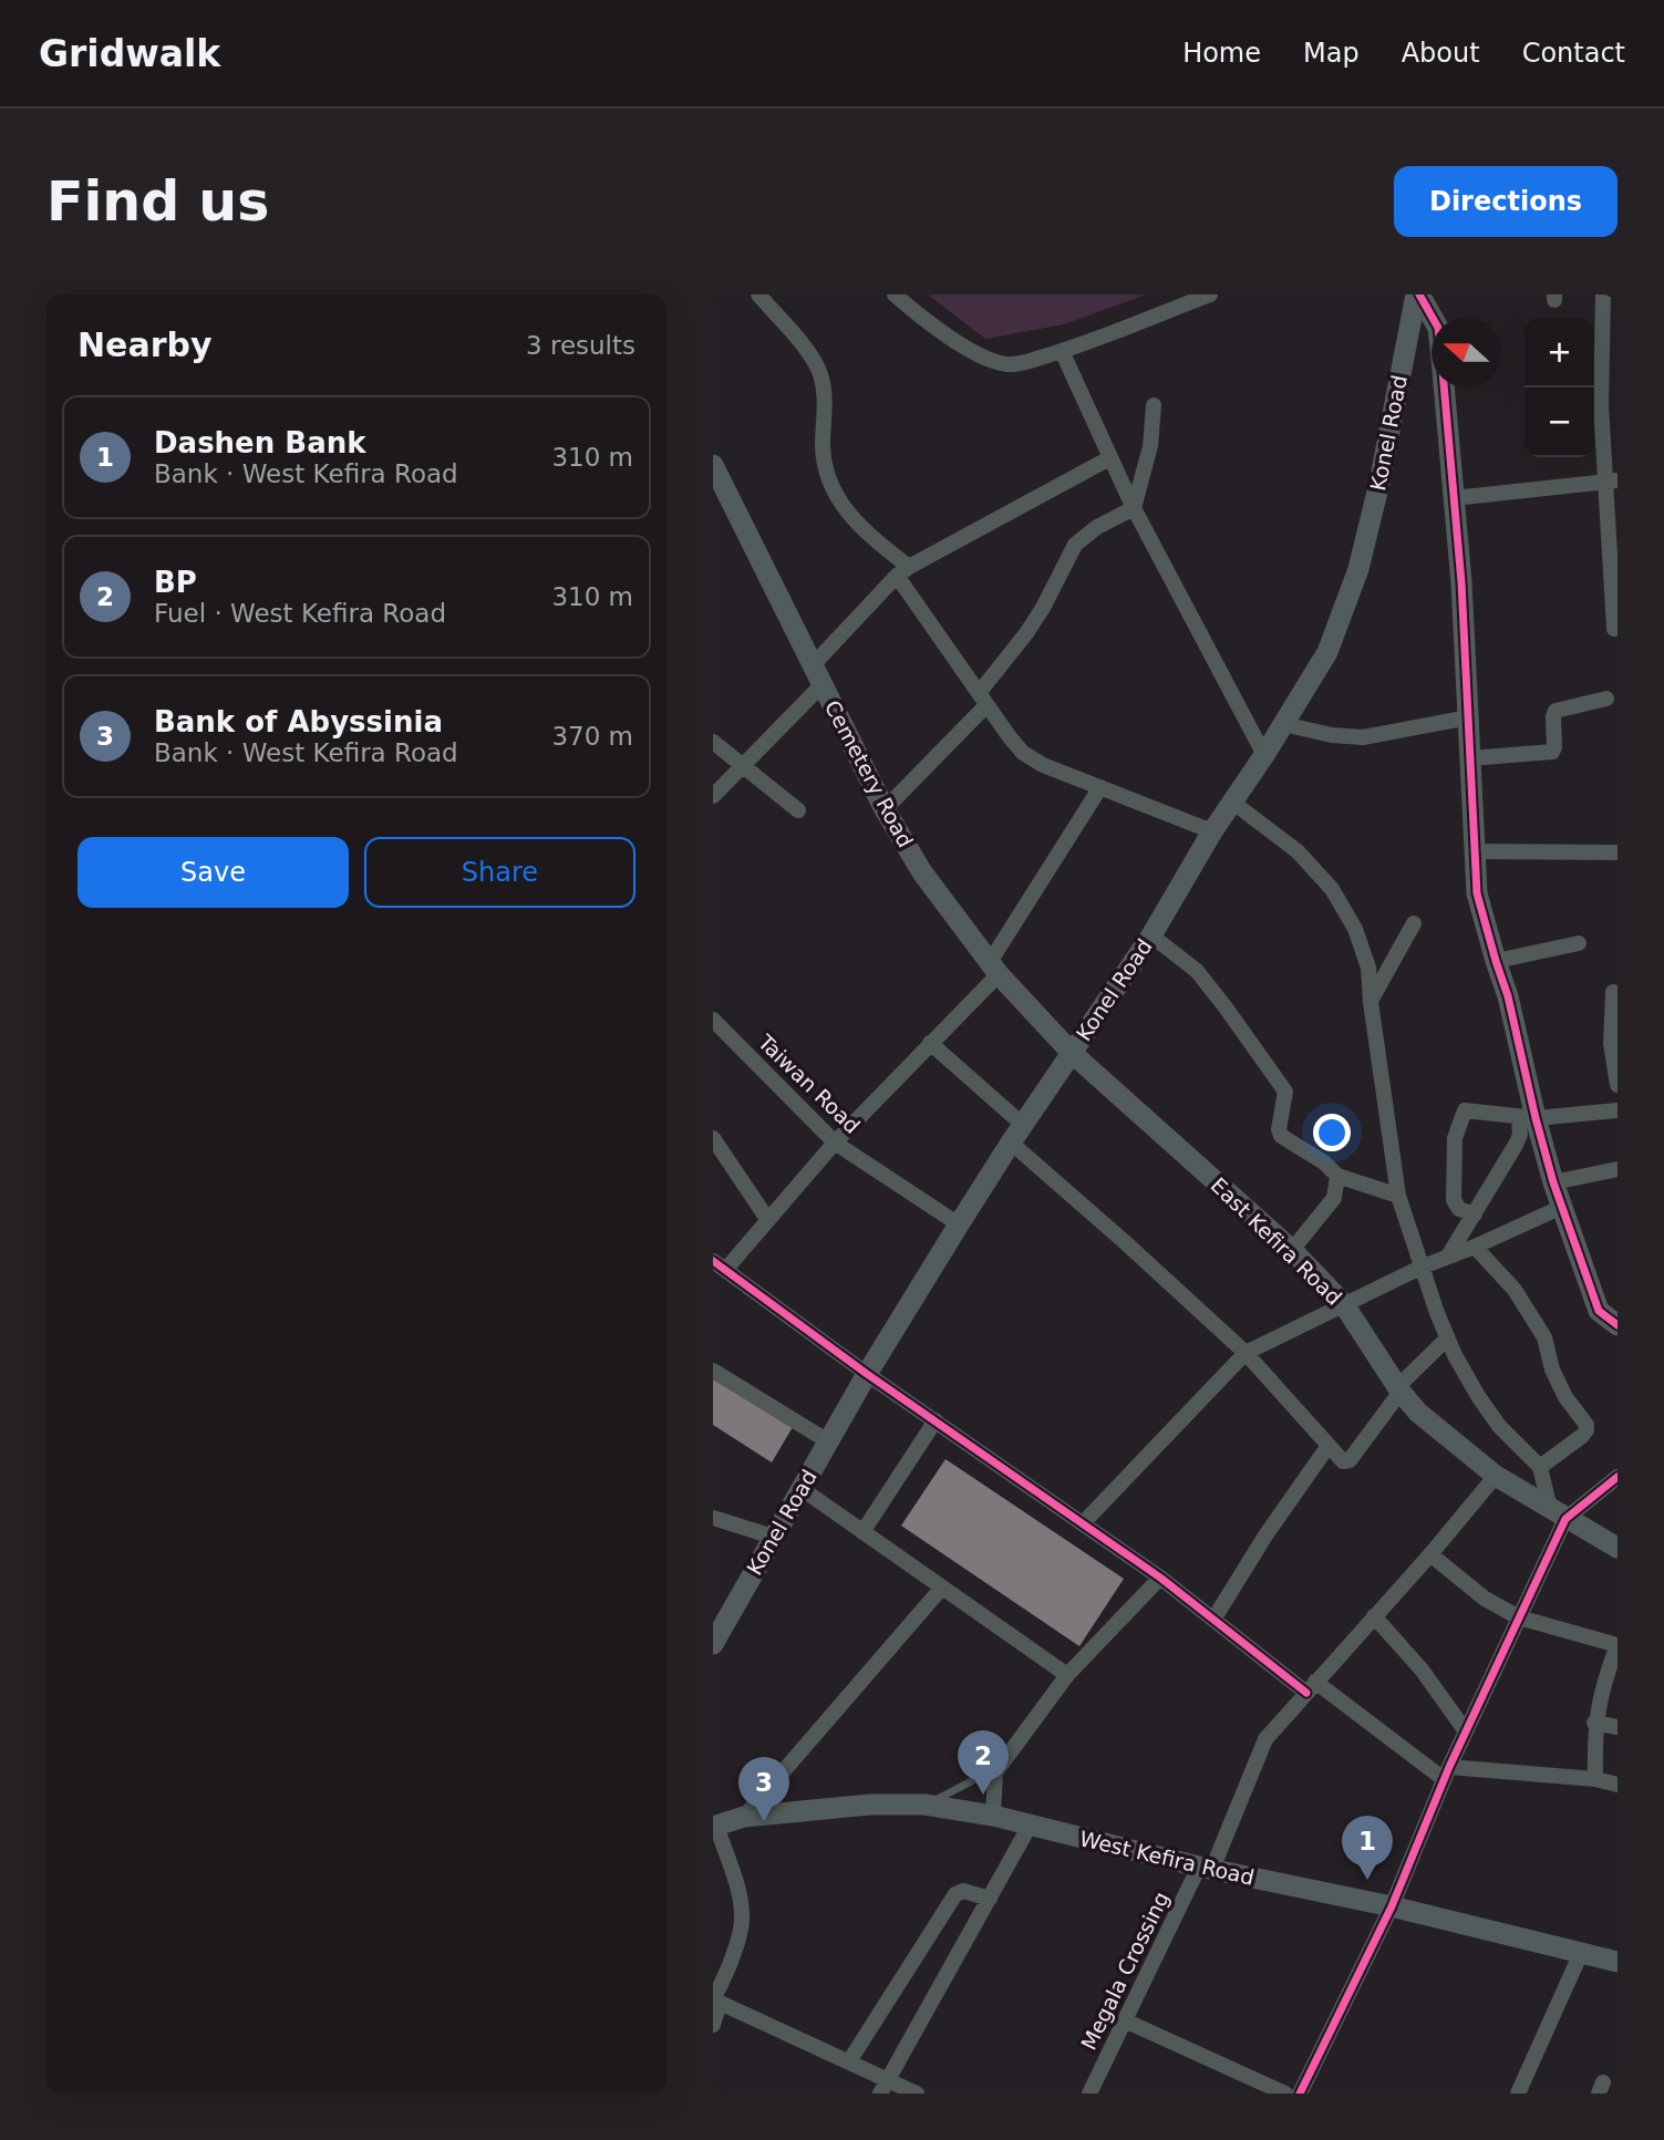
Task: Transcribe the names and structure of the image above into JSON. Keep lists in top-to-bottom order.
{
  "streets": {
    "main road": [
      "Konel Road",
      "Cemetery Road",
      "East Kefira Road",
      "West Kefira Road"
    ],
    "street": ["Taiwan Road", "Megala Crossing"]
  },
  "crossings": [
    ["Konel Road", "Cemetery Road"],
    ["Konel Road", "Taiwan Road"],
    ["Konel Road", "East Kefira Road"],
    ["Cemetery Road", "East Kefira Road"],
    ["East Kefira Road", "Megala Crossing"],
    ["West Kefira Road", "Megala Crossing"]
  ],
  "north": "left",
  "page": {
    "header": "Gridwalk",
    "nav": [
      "Home",
      "Map",
      "About",
      "Contact"
    ],
    "buttons": [
      "Directions",
      ["Save", "Share"]
    ],
    "title": "Find us",
    "heading": ["Nearby", "3 results"],
    "map_buttons": ["+", "−"],
    "list": [
      {
        "mark": "1",
        "name": "Dashen Bank",
        "note": "Bank · West Kefira Road",
        "value": "310 m"
      },
      {
        "mark": "2",
        "name": "BP",
        "note": "Fuel · West Kefira Road",
        "value": "310 m"
      },
      {
        "mark": "3",
        "name": "Bank of Abyssinia",
        "note": "Bank · West Kefira Road",
        "value": "370 m"
      }
    ],
    "pins": ["2", "3", "1"]
  }
}
